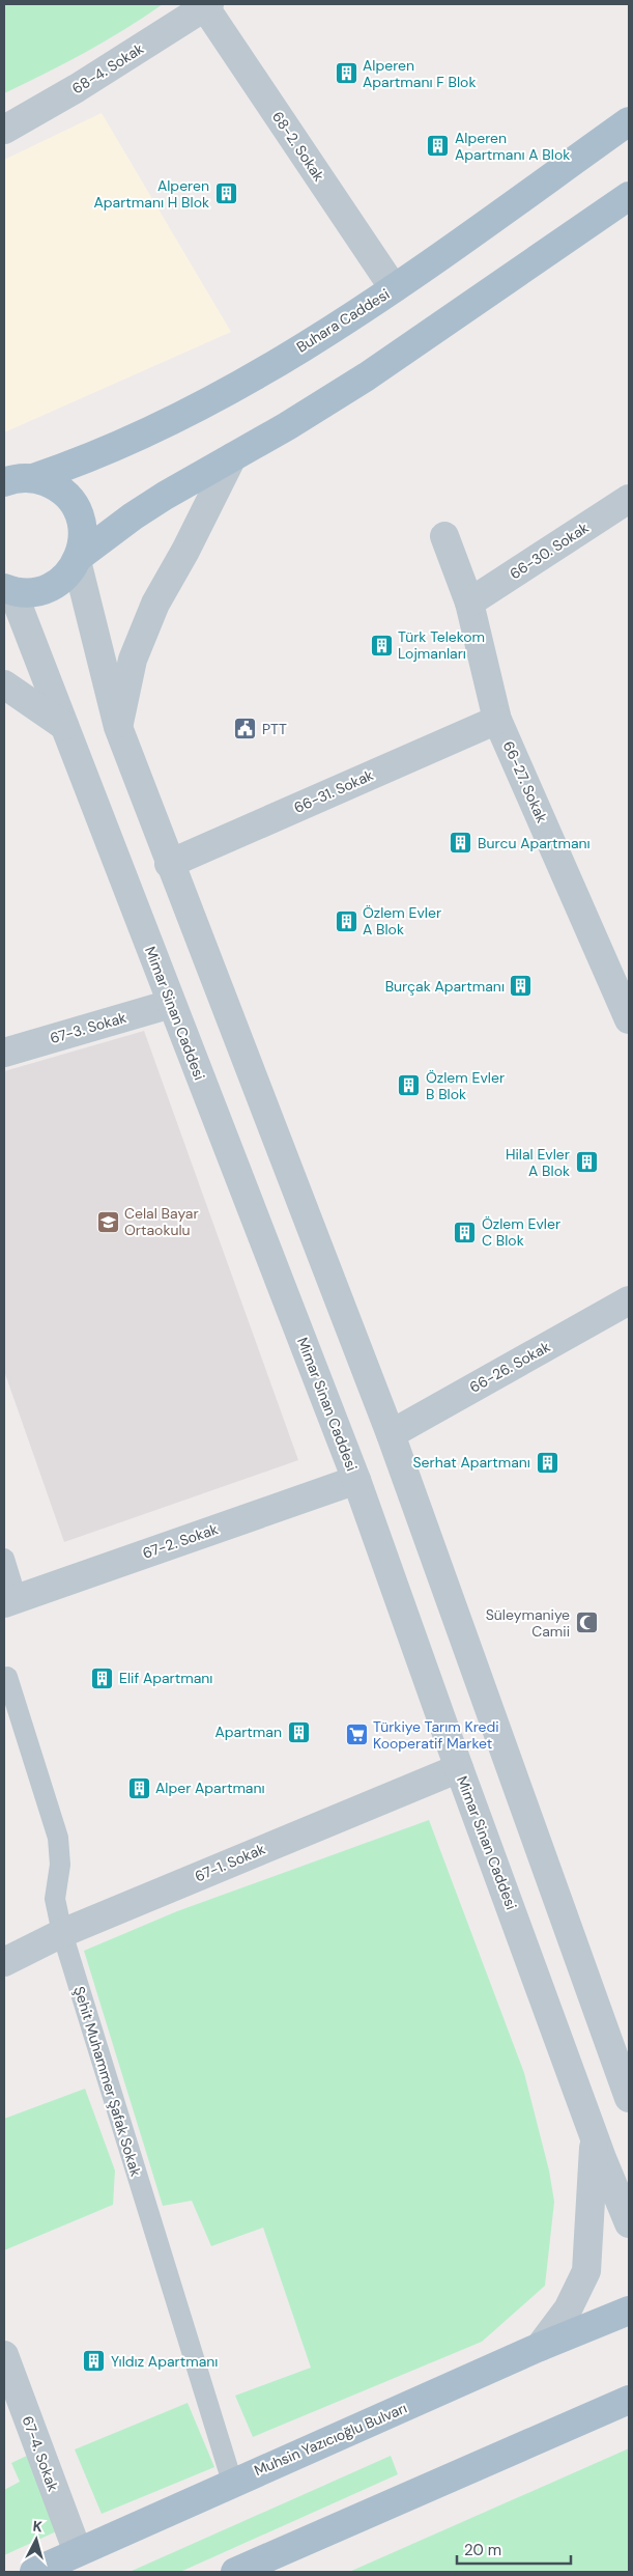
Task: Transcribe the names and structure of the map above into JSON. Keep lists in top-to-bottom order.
{
  "streets": {
    "main road": ["Buhara Caddesi", "Muhsin Yazıcıoğlu Bulvarı"],
    "street": [
      "68-4. Sokak",
      "68-2. Sokak",
      "66-30. Sokak",
      "66-27. Sokak",
      "66-31. Sokak",
      "Mimar Sinan Caddesi",
      "67-3. Sokak",
      "66-26. Sokak",
      "67-2. Sokak",
      "67-1. Sokak",
      "67-4. Sokak"
    ],
    "lane": ["Şehit Muhammer Şafak Sokak"]
  },
  "crossings": [
    ["68-4. Sokak", "68-2. Sokak"],
    ["68-2. Sokak", "Buhara Caddesi"],
    ["66-30. Sokak", "66-27. Sokak"],
    ["66-27. Sokak", "66-31. Sokak"],
    ["Mimar Sinan Caddesi", "67-3. Sokak"],
    ["Mimar Sinan Caddesi", "67-2. Sokak"],
    ["Mimar Sinan Caddesi", "67-1. Sokak"],
    ["67-1. Sokak", "Şehit Muhammer Şafak Sokak"],
    ["Şehit Muhammer Şafak Sokak", "Muhsin Yazıcıoğlu Bulvarı"],
    ["Muhsin Yazıcıoğlu Bulvarı", "67-4. Sokak"]
  ],
  "places": {
    "building": [
      "Alperen Apartmanı F Blok",
      "Alperen Apartmanı A Blok",
      "Alperen Apartmanı H Blok",
      "Türk Telekom Lojmanları",
      "Burcu Apartmanı",
      "Özlem Evler A Blok",
      "Burçak Apartmanı",
      "Özlem Evler B Blok",
      "Hilal Evler A Blok",
      "Özlem Evler C Blok",
      "Serhat Apartmanı",
      "Elif Apartmanı",
      "Apartman",
      "Alper Apartmanı",
      "Yıldız Apartmanı"
    ],
    "public building": ["PTT"],
    "school or university": ["Celal Bayar Ortaokulu"],
    "mosque": ["Süleymaniye Camii"],
    "supermarket": ["Türkiye Tarım Kredi Kooperatif Market"]
  },
  "scale_bar": "20 m",
  "north": "top"
}
